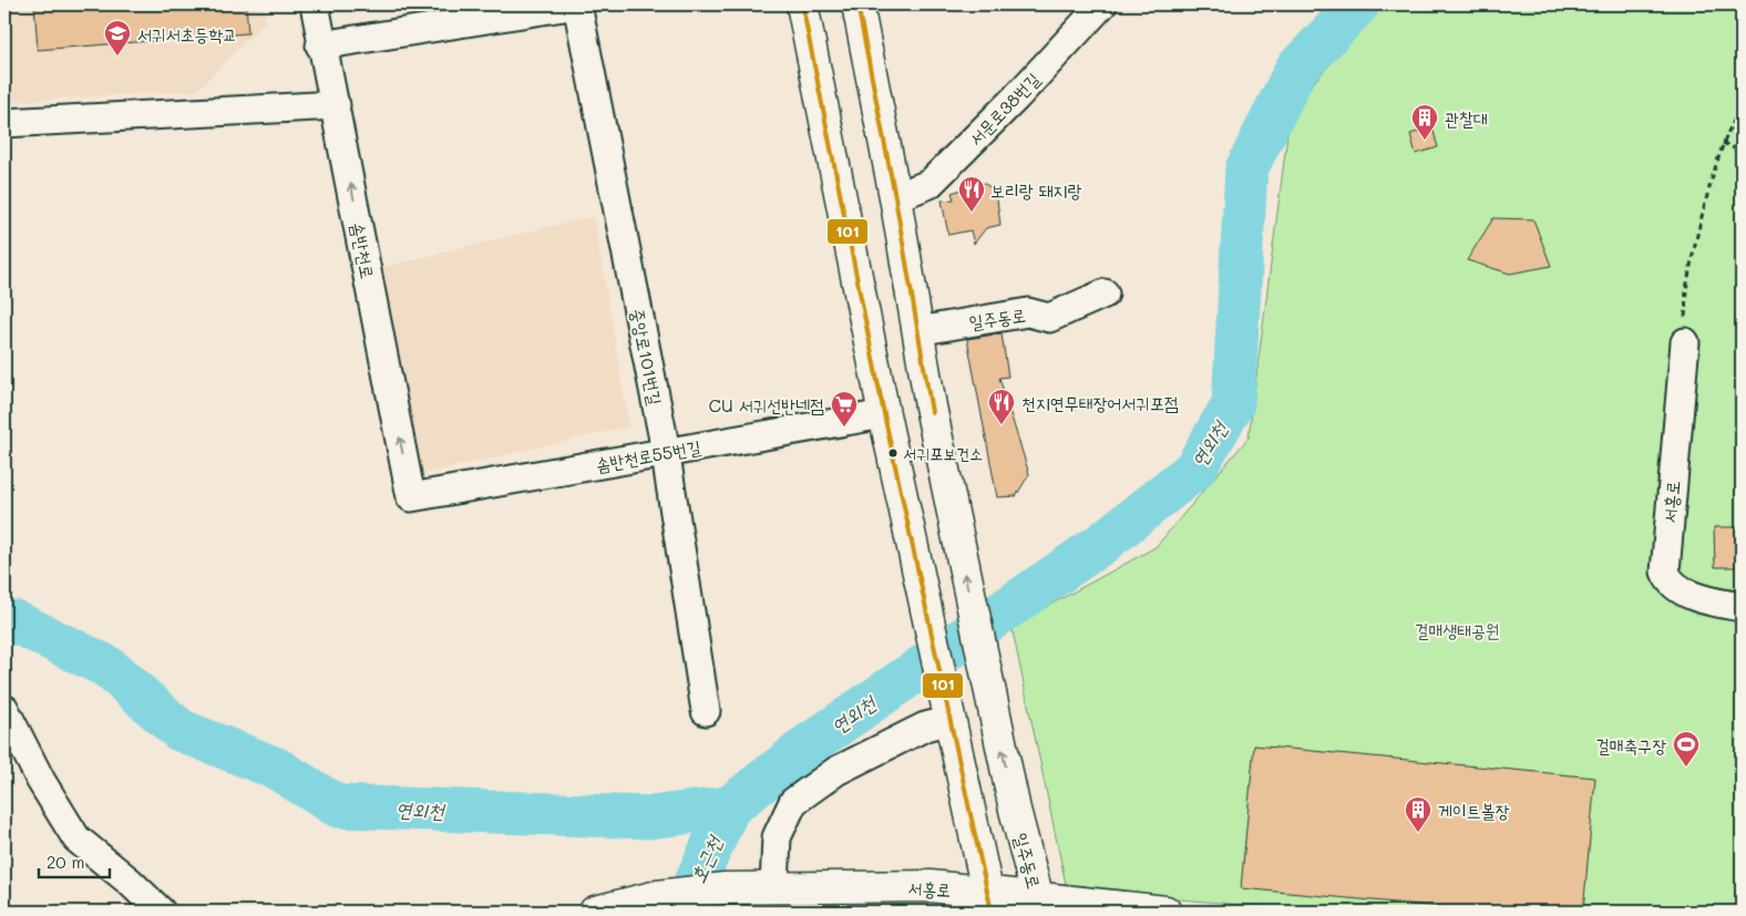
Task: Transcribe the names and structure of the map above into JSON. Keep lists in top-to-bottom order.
{
  "streets": {
    "main road": ["일주동로", "서홍로"],
    "street": [
      "서문로38번길",
      "솜반천로",
      "중앙로101번길",
      "솜반천로55번길"
    ]
  },
  "crossings": [
    ["솜반천로", "솜반천로55번길"],
    ["일주동로", "서홍로"],
    ["중앙로101번길", "솜반천로55번길"]
  ],
  "one_way": ["솜반천로", "일주동로"],
  "water": ["연외천", "호근천"],
  "parks": ["걸매생태공원"],
  "places": {
    "school or university": ["서귀서초등학교"],
    "building": ["관찰대", "게이트볼장"],
    "restaurant": ["보리랑 돼지랑", "천지연무태장어서귀포점"],
    "supermarket": ["CU 서귀선반네점"],
    "other": ["서귀포보건소"],
    "sports": ["걸매축구장"]
  },
  "lines": ["transit line 101"],
  "scale_bar": "20 m"
}
